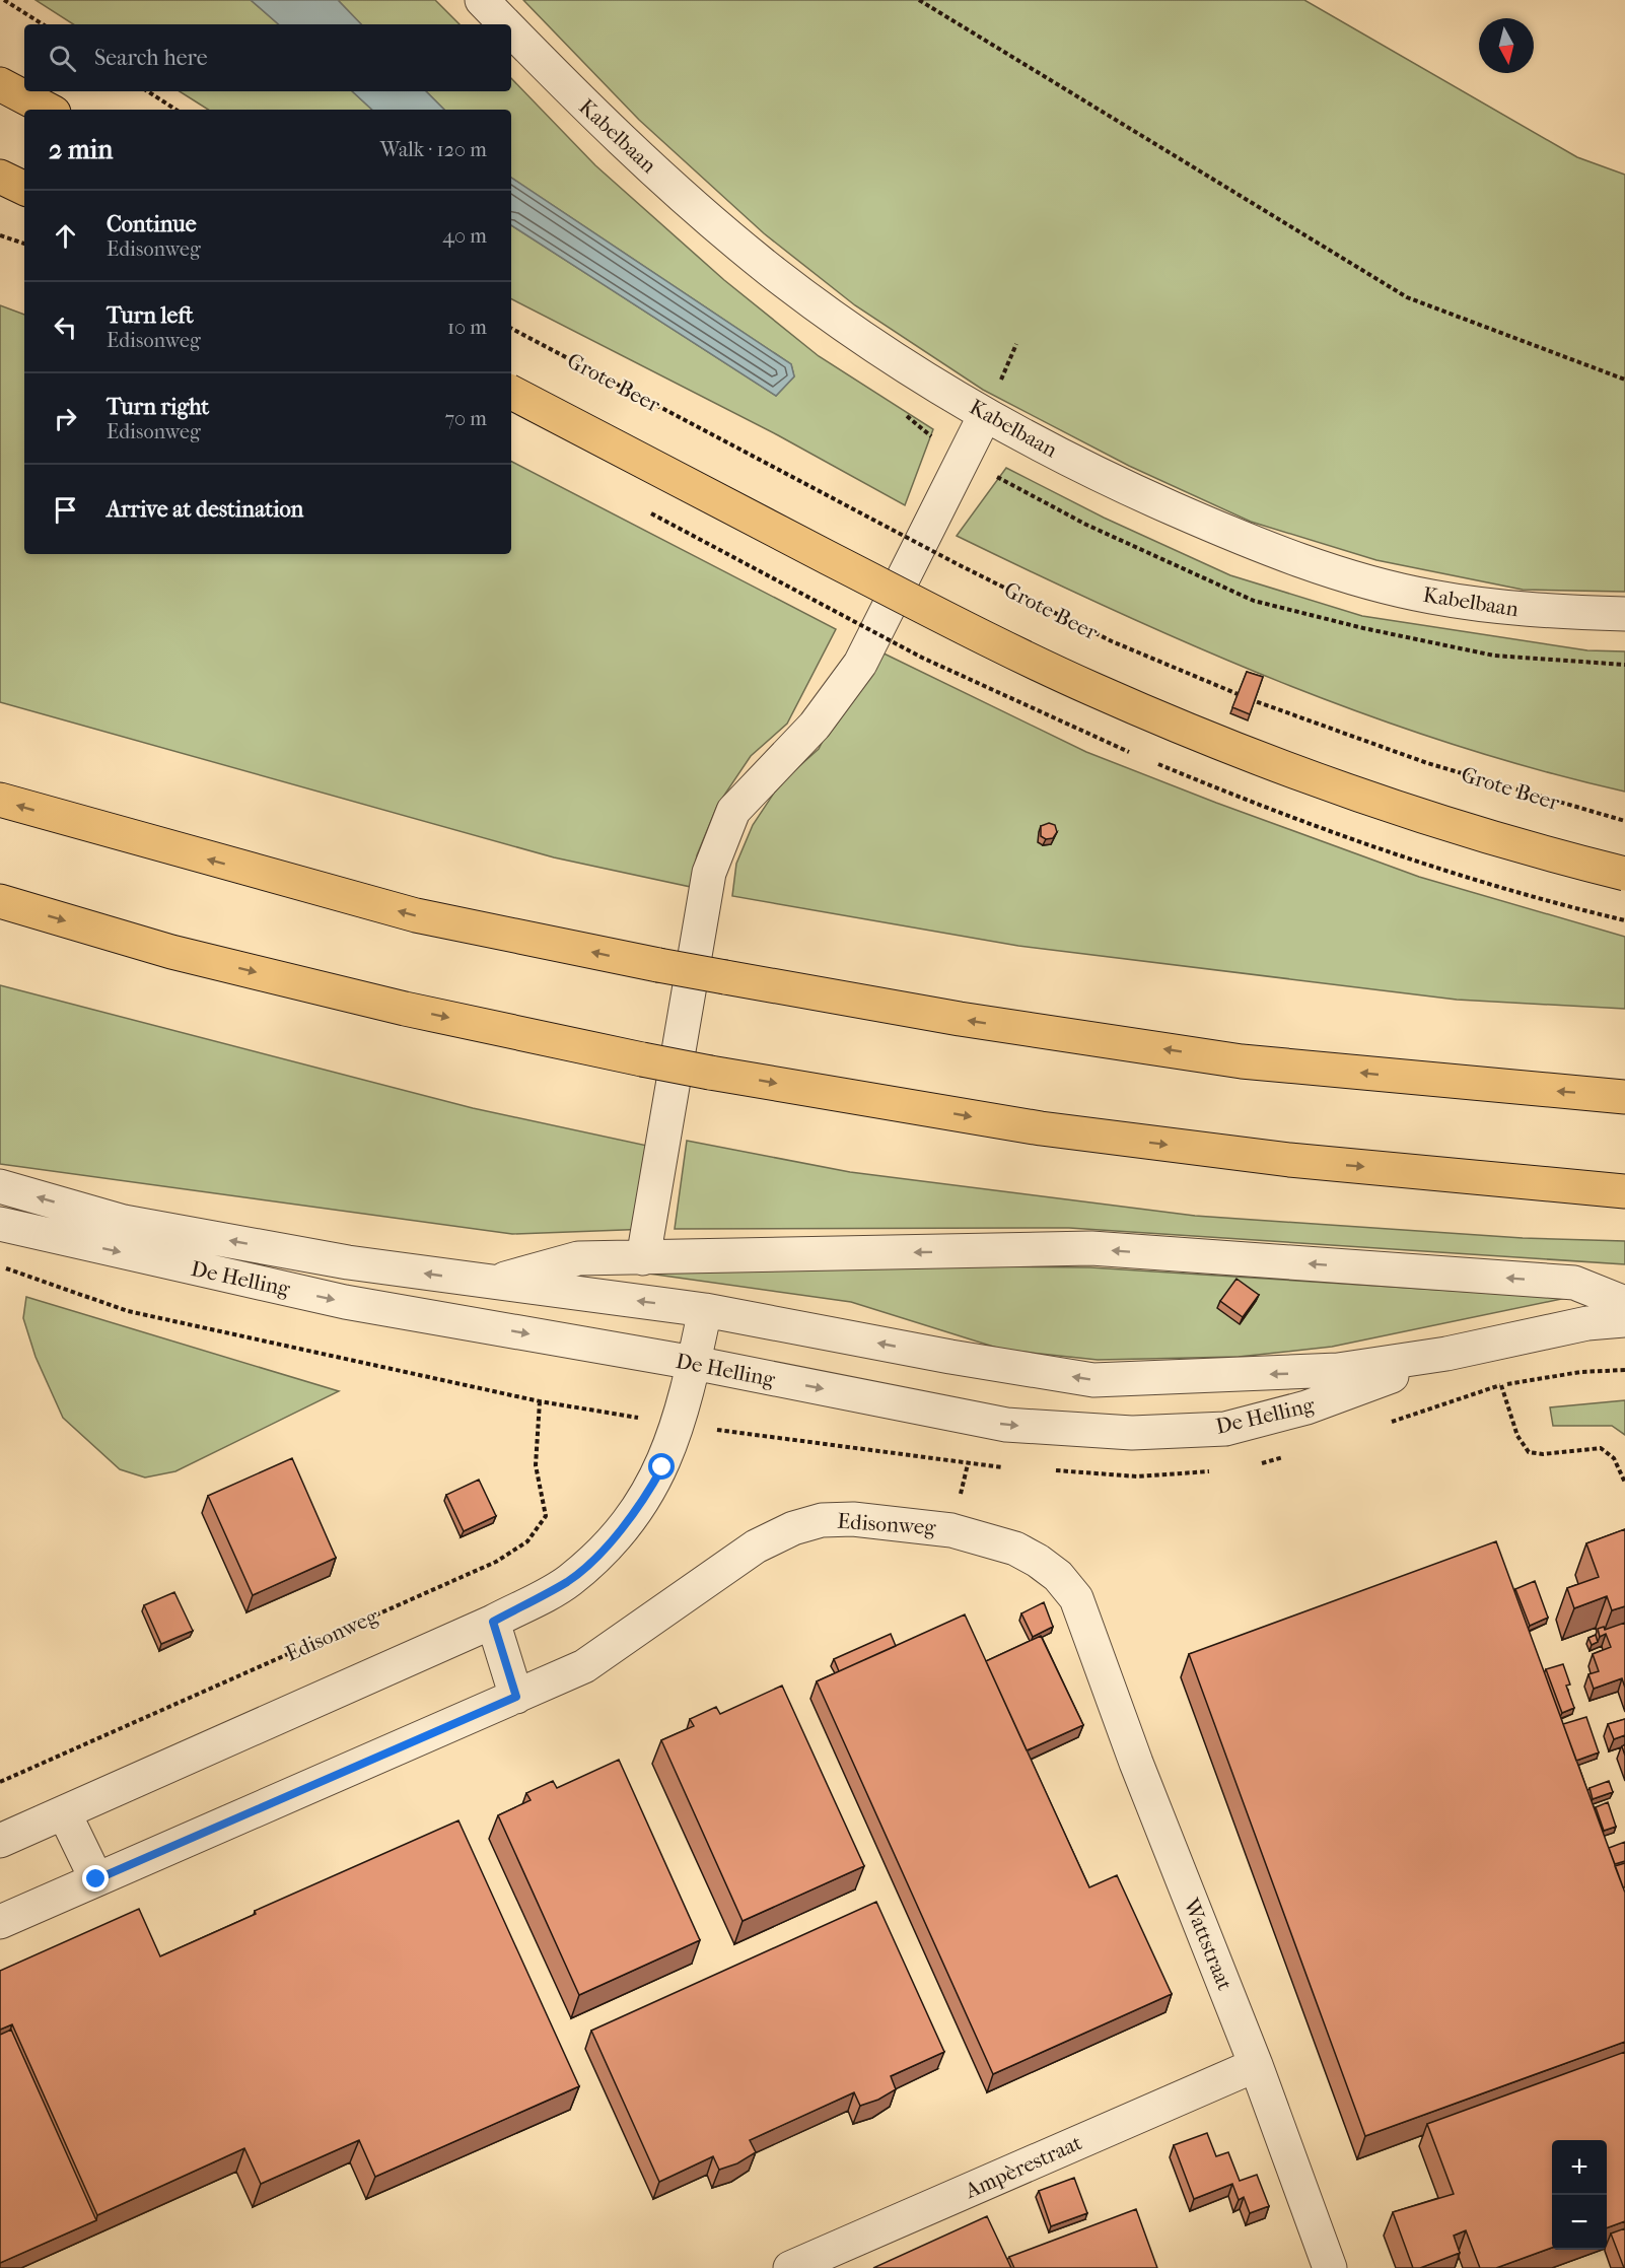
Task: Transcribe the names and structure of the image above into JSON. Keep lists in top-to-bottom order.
{
  "streets": {
    "street": [
      "Kabelbaan",
      "De Helling",
      "Edisonweg",
      "Wattstraat",
      "Ampèrestraat"
    ],
    "path": ["Grote Beer"]
  },
  "crossings": [
    ["Edisonweg", "Wattstraat"],
    ["Wattstraat", "Ampèrestraat"]
  ],
  "north": "bottom",
  "page": {
    "search": "Search here",
    "heading": ["2 min", "Walk · 120 m"],
    "list": [
      ["Continue", "Edisonweg", "40 m"],
      ["Turn left", "Edisonweg", "10 m"],
      ["Turn right", "Edisonweg", "70 m"],
      "Arrive at destination"
    ],
    "map_buttons": ["+", "−"]
  }
}
